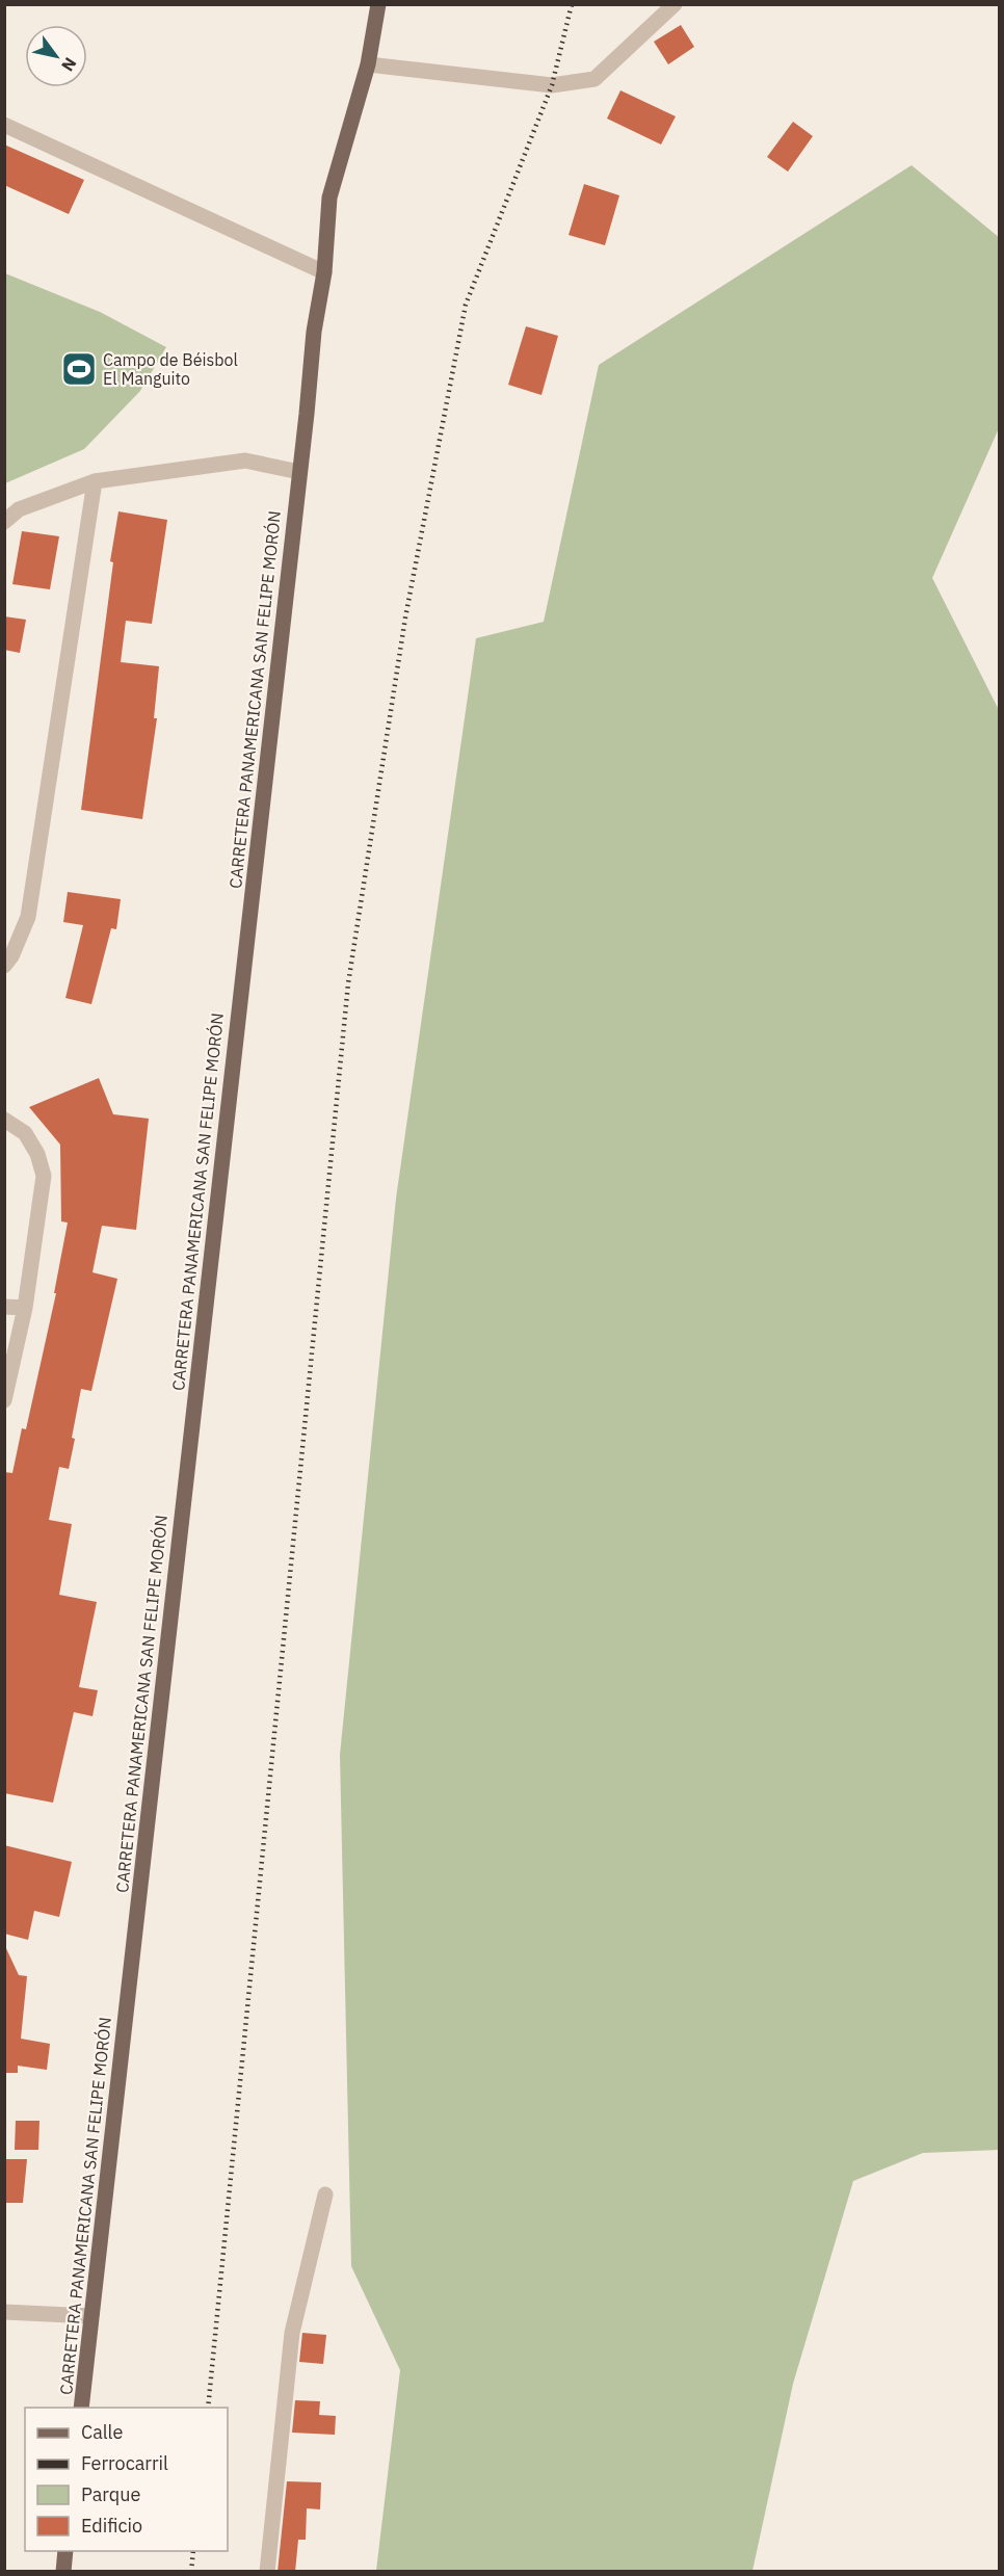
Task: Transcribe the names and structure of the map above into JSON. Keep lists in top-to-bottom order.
{
  "streets": {
    "main road": ["CARRETERA PANAMERICANA SAN FELIPE MORÓN"]
  },
  "places": {
    "sports": ["Campo de Béisbol El Manguito"]
  },
  "legend": [
    "Calle",
    "Ferrocarril",
    "Parque",
    "Edificio"
  ],
  "north": "bottom right"
}
